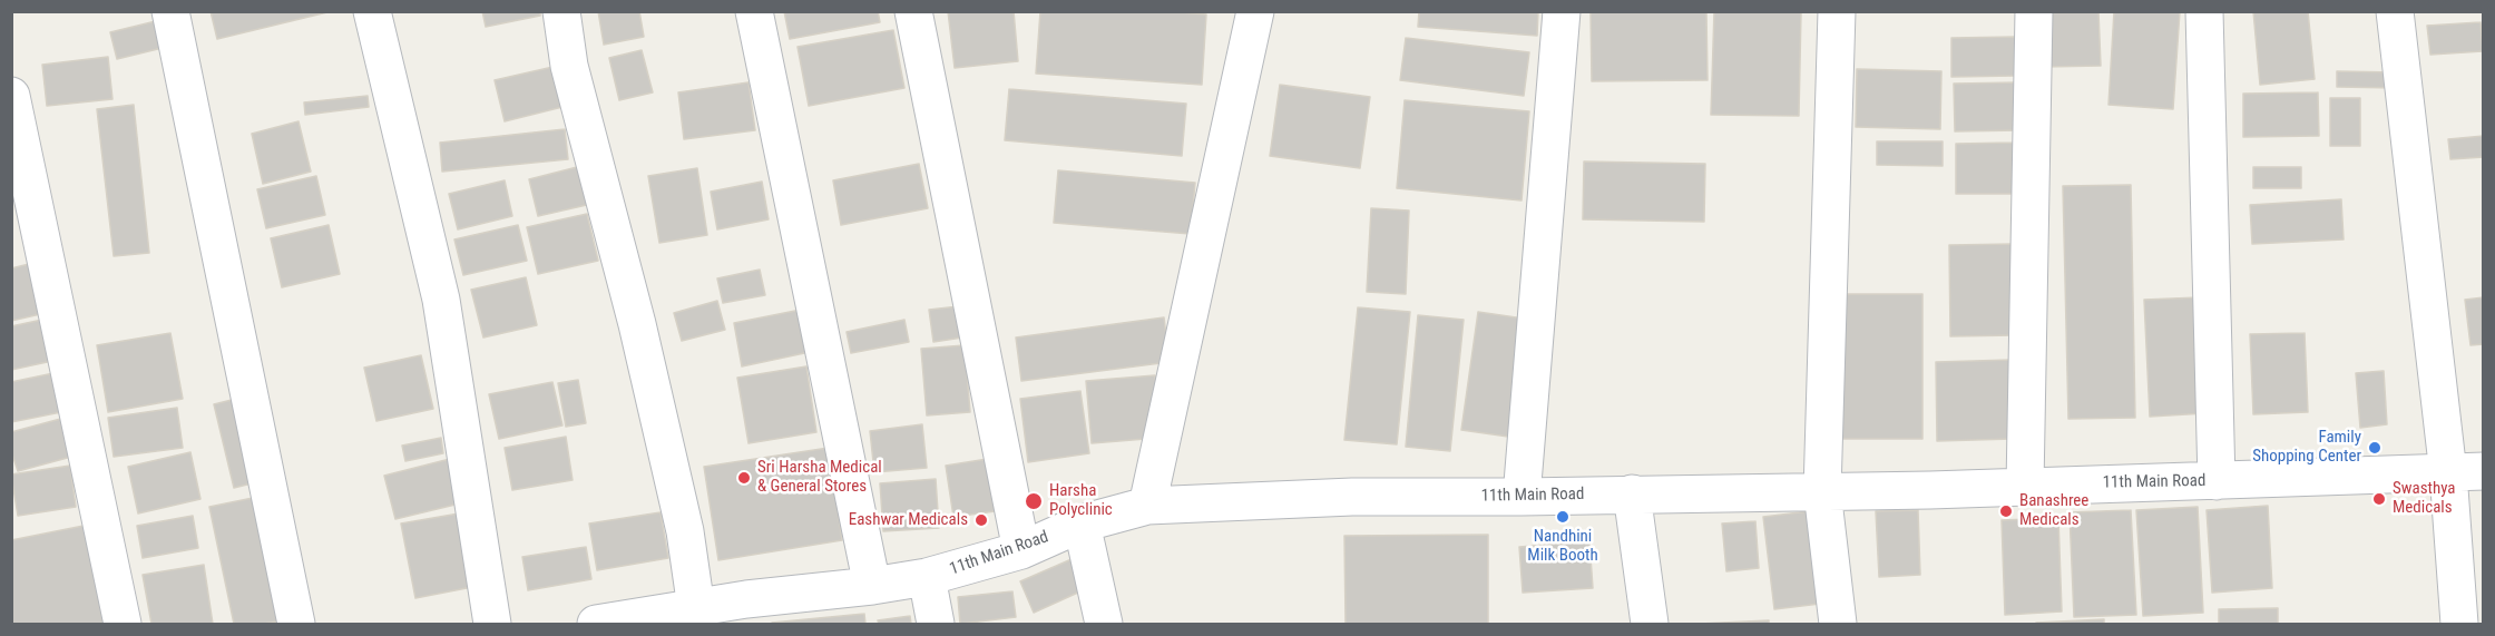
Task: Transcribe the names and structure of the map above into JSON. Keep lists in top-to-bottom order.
{
  "streets": {
    "street": ["11th Main Road"]
  },
  "places": [
    "Family Shopping Center",
    "Sri Harsha Medical & General Stores",
    "Swasthya Medicals",
    "Harsha Polyclinic",
    "Banashree Medicals",
    "Nandhini Milk Booth",
    "Eashwar Medicals"
  ]
}
